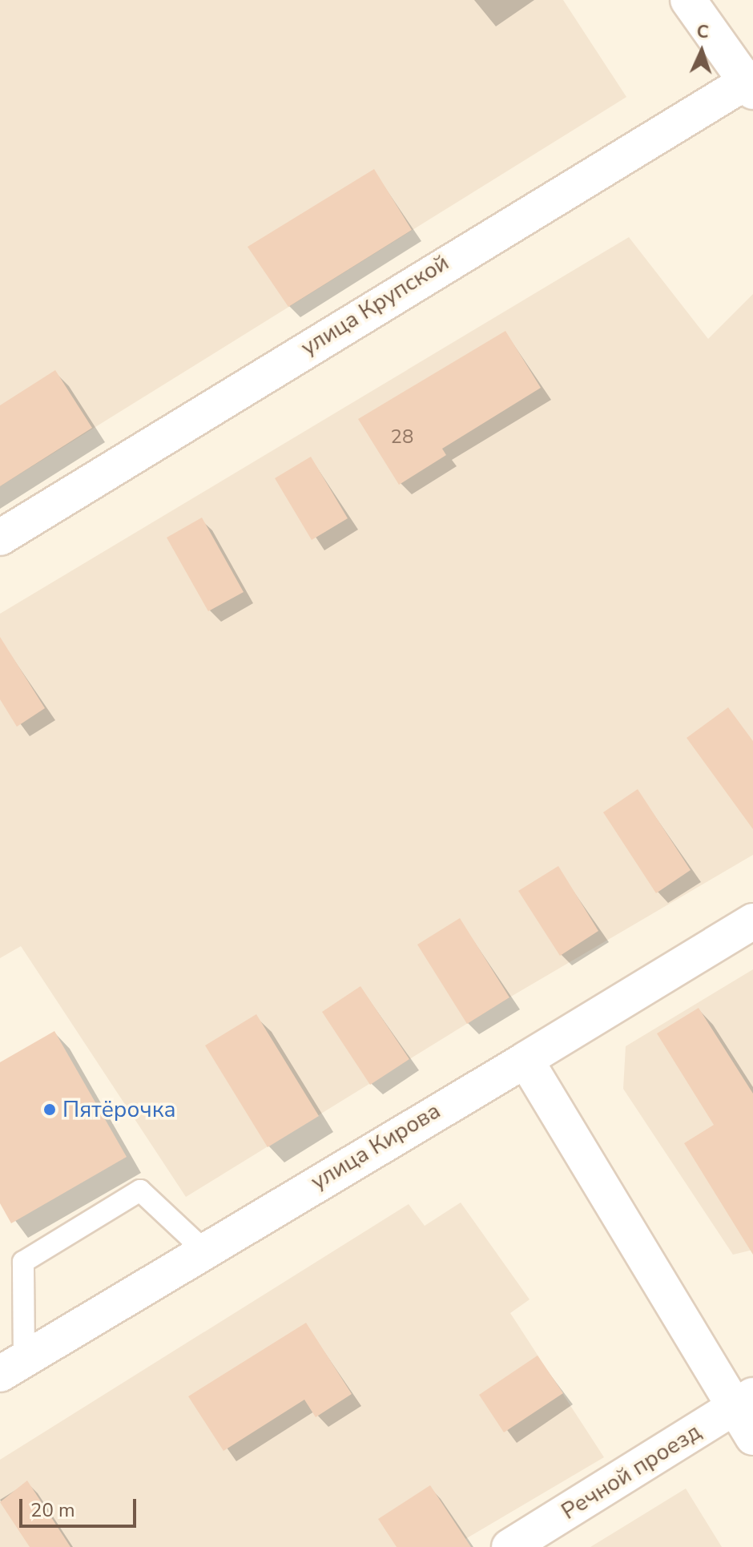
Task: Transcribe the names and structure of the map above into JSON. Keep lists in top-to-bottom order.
{
  "streets": {
    "street": ["улица Крупской", "улица Кирова", "Речной проезд"]
  },
  "places": ["Пятёрочка"],
  "house_numbers": ["28"],
  "scale_bar": "20 m",
  "north": "top"
}
